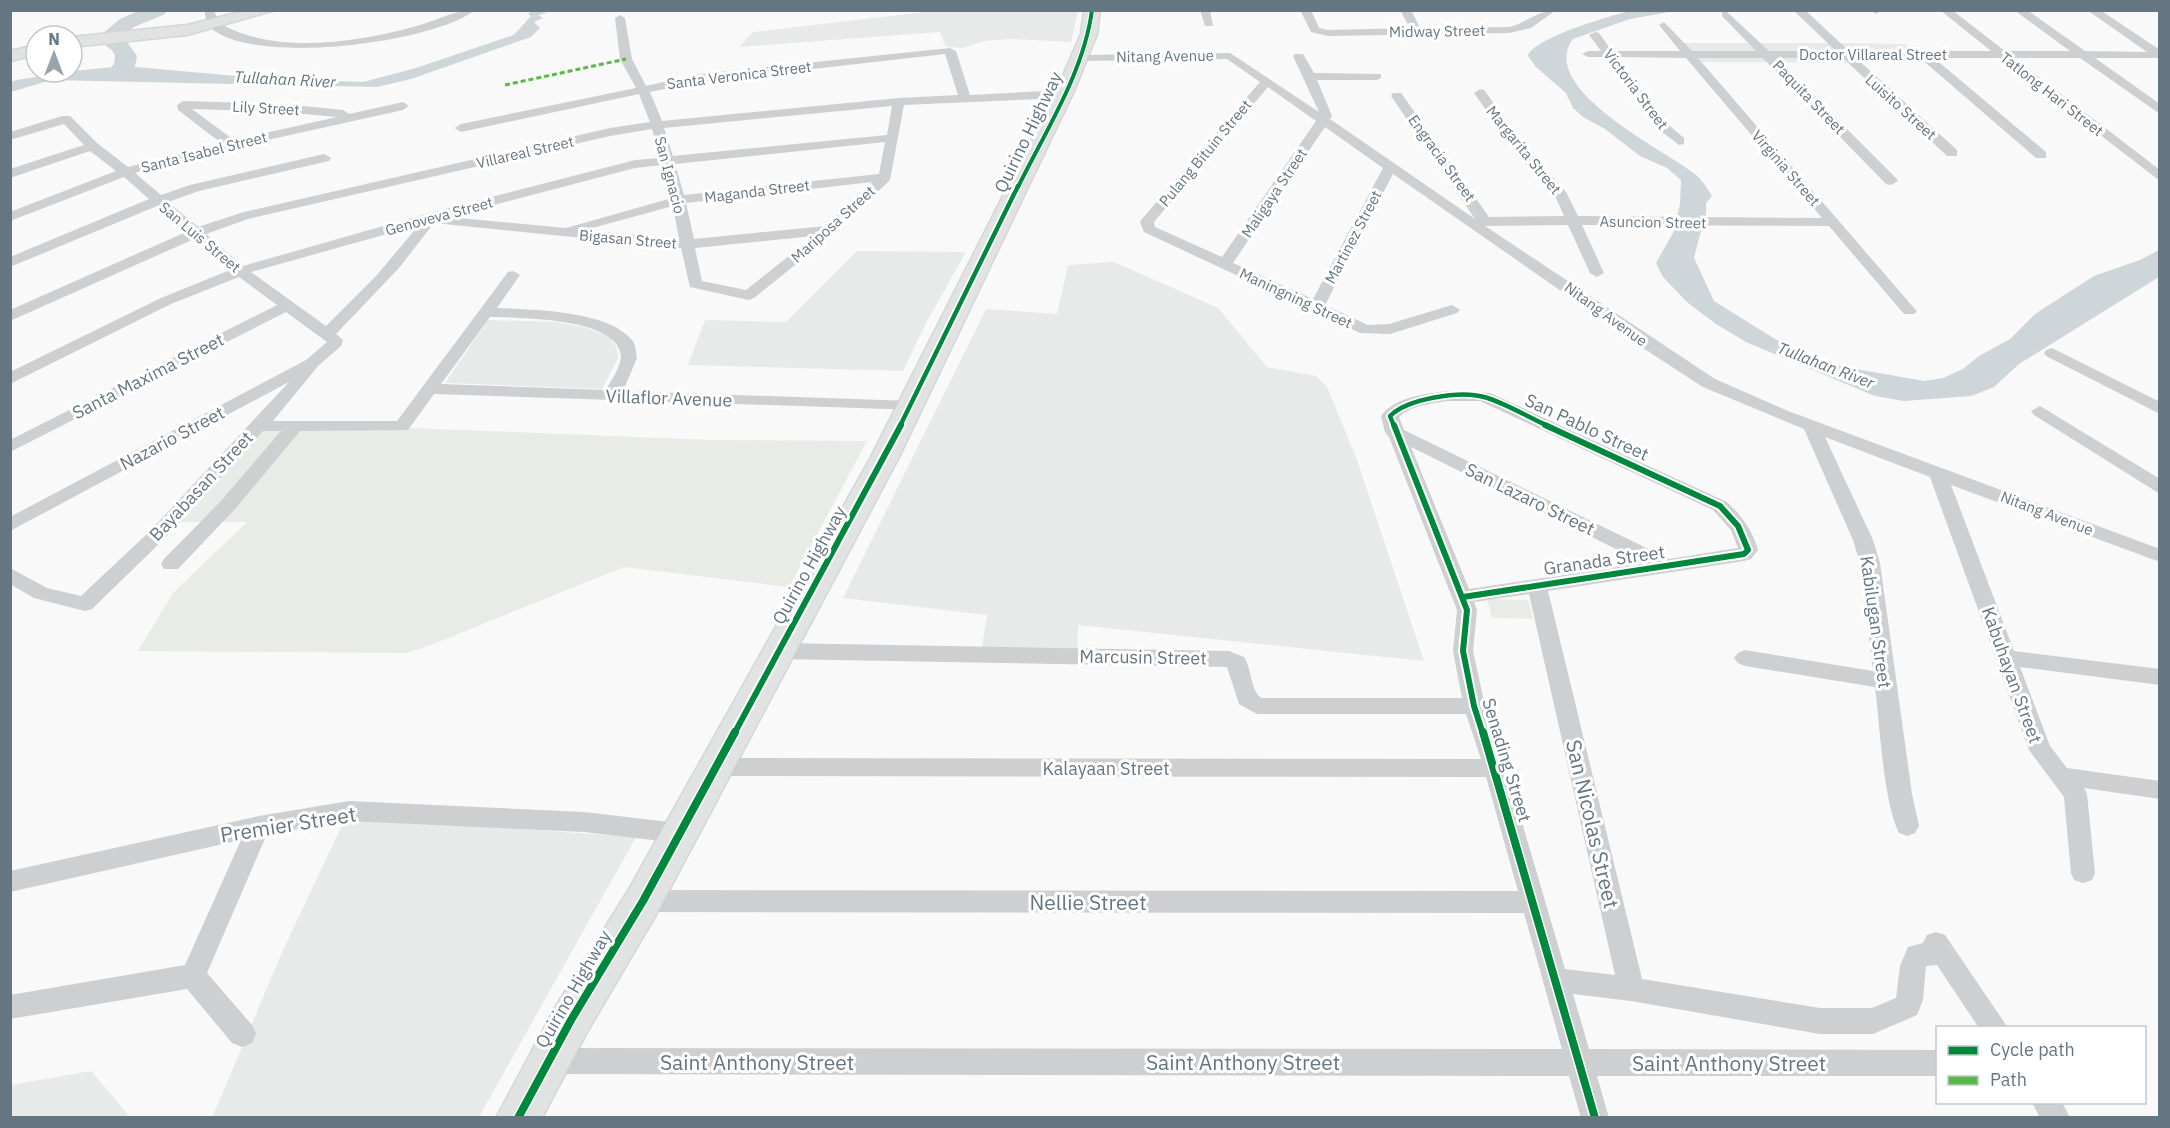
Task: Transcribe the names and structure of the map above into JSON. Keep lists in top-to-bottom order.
{
  "streets": {
    "main road": ["Quirino Highway"],
    "street": [
      "Midway Street",
      "Doctor Villareal Street",
      "Nitang Avenue",
      "Santa Veronica Street",
      "Victoria Street",
      "Tatlong Hari Street",
      "Paquita Street",
      "Luisito Street",
      "Lily Street",
      "Margarita Street",
      "Santa Isabel Street",
      "Villareal Street",
      "Pulang Bituin Street",
      "Engracia Street",
      "Virginia Street",
      "San Ignacio",
      "Maganda Street",
      "Maligaya Street",
      "Genoveva Street",
      "Asuncion Street",
      "Mariposa Street",
      "San Luis Street",
      "Martinez Street",
      "Bigasan Street",
      "Maningning Street",
      "Santa Maxima Street",
      "Villaflor Avenue",
      "San Pablo Street",
      "Nazario Street",
      "Bayabasan Street",
      "San Lazaro Street",
      "Granada Street",
      "Kabilugan Street",
      "Marcusin Street",
      "Kabuhayan Street",
      "Senading Street",
      "Kalayaan Street",
      "Premier Street",
      "San Nicolas Street",
      "Nellie Street",
      "Saint Anthony Street"
    ]
  },
  "crossings": [
    ["Doctor Villareal Street", "Victoria Street"],
    ["Doctor Villareal Street", "Tatlong Hari Street"],
    ["Doctor Villareal Street", "Paquita Street"],
    ["Doctor Villareal Street", "Luisito Street"],
    ["Doctor Villareal Street", "Virginia Street"],
    ["Nitang Avenue", "Quirino Highway"],
    ["Nitang Avenue", "Pulang Bituin Street"],
    ["Nitang Avenue", "Engracia Street"],
    ["Nitang Avenue", "Maligaya Street"],
    ["Nitang Avenue", "Asuncion Street"],
    ["Nitang Avenue", "Martinez Street"],
    ["Nitang Avenue", "Kabilugan Street"],
    ["Nitang Avenue", "Kabuhayan Street"],
    ["Santa Veronica Street", "Villareal Street"],
    ["Santa Veronica Street", "San Ignacio"],
    ["Lily Street", "Santa Isabel Street"],
    ["Quirino Highway", "Villareal Street"],
    ["Quirino Highway", "Villaflor Avenue"],
    ["Quirino Highway", "Marcusin Street"],
    ["Quirino Highway", "Kalayaan Street"],
    ["Quirino Highway", "Premier Street"],
    ["Quirino Highway", "Nellie Street"],
    ["Quirino Highway", "Saint Anthony Street"],
    ["Margarita Street", "Asuncion Street"],
    ["Santa Isabel Street", "San Luis Street"],
    ["Villareal Street", "San Ignacio"],
    ["Villareal Street", "Mariposa Street"],
    ["Villareal Street", "San Luis Street"],
    ["Pulang Bituin Street", "Maningning Street"],
    ["Engracia Street", "Asuncion Street"],
    ["Virginia Street", "Asuncion Street"],
    ["San Ignacio", "Maganda Street"],
    ["San Ignacio", "Genoveva Street"],
    ["San Ignacio", "Mariposa Street"],
    ["San Ignacio", "Bigasan Street"],
    ["Maganda Street", "Mariposa Street"],
    ["Maganda Street", "Bigasan Street"],
    ["Maligaya Street", "Maningning Street"],
    ["Genoveva Street", "Mariposa Street"],
    ["Genoveva Street", "San Luis Street"],
    ["Genoveva Street", "Bigasan Street"],
    ["Mariposa Street", "Bigasan Street"],
    ["San Luis Street", "Santa Maxima Street"],
    ["San Luis Street", "Nazario Street"],
    ["Martinez Street", "Maningning Street"],
    ["San Pablo Street", "San Lazaro Street"],
    ["San Pablo Street", "Granada Street"],
    ["San Pablo Street", "Senading Street"],
    ["Nazario Street", "Bayabasan Street"],
    ["San Lazaro Street", "Granada Street"],
    ["San Lazaro Street", "Senading Street"],
    ["Granada Street", "Senading Street"],
    ["Granada Street", "San Nicolas Street"],
    ["Marcusin Street", "Senading Street"],
    ["Senading Street", "Kalayaan Street"],
    ["Senading Street", "Nellie Street"],
    ["Senading Street", "Saint Anthony Street"]
  ],
  "water": ["Tullahan River"],
  "legend": ["Cycle path", "Path"],
  "north": "top"
}
